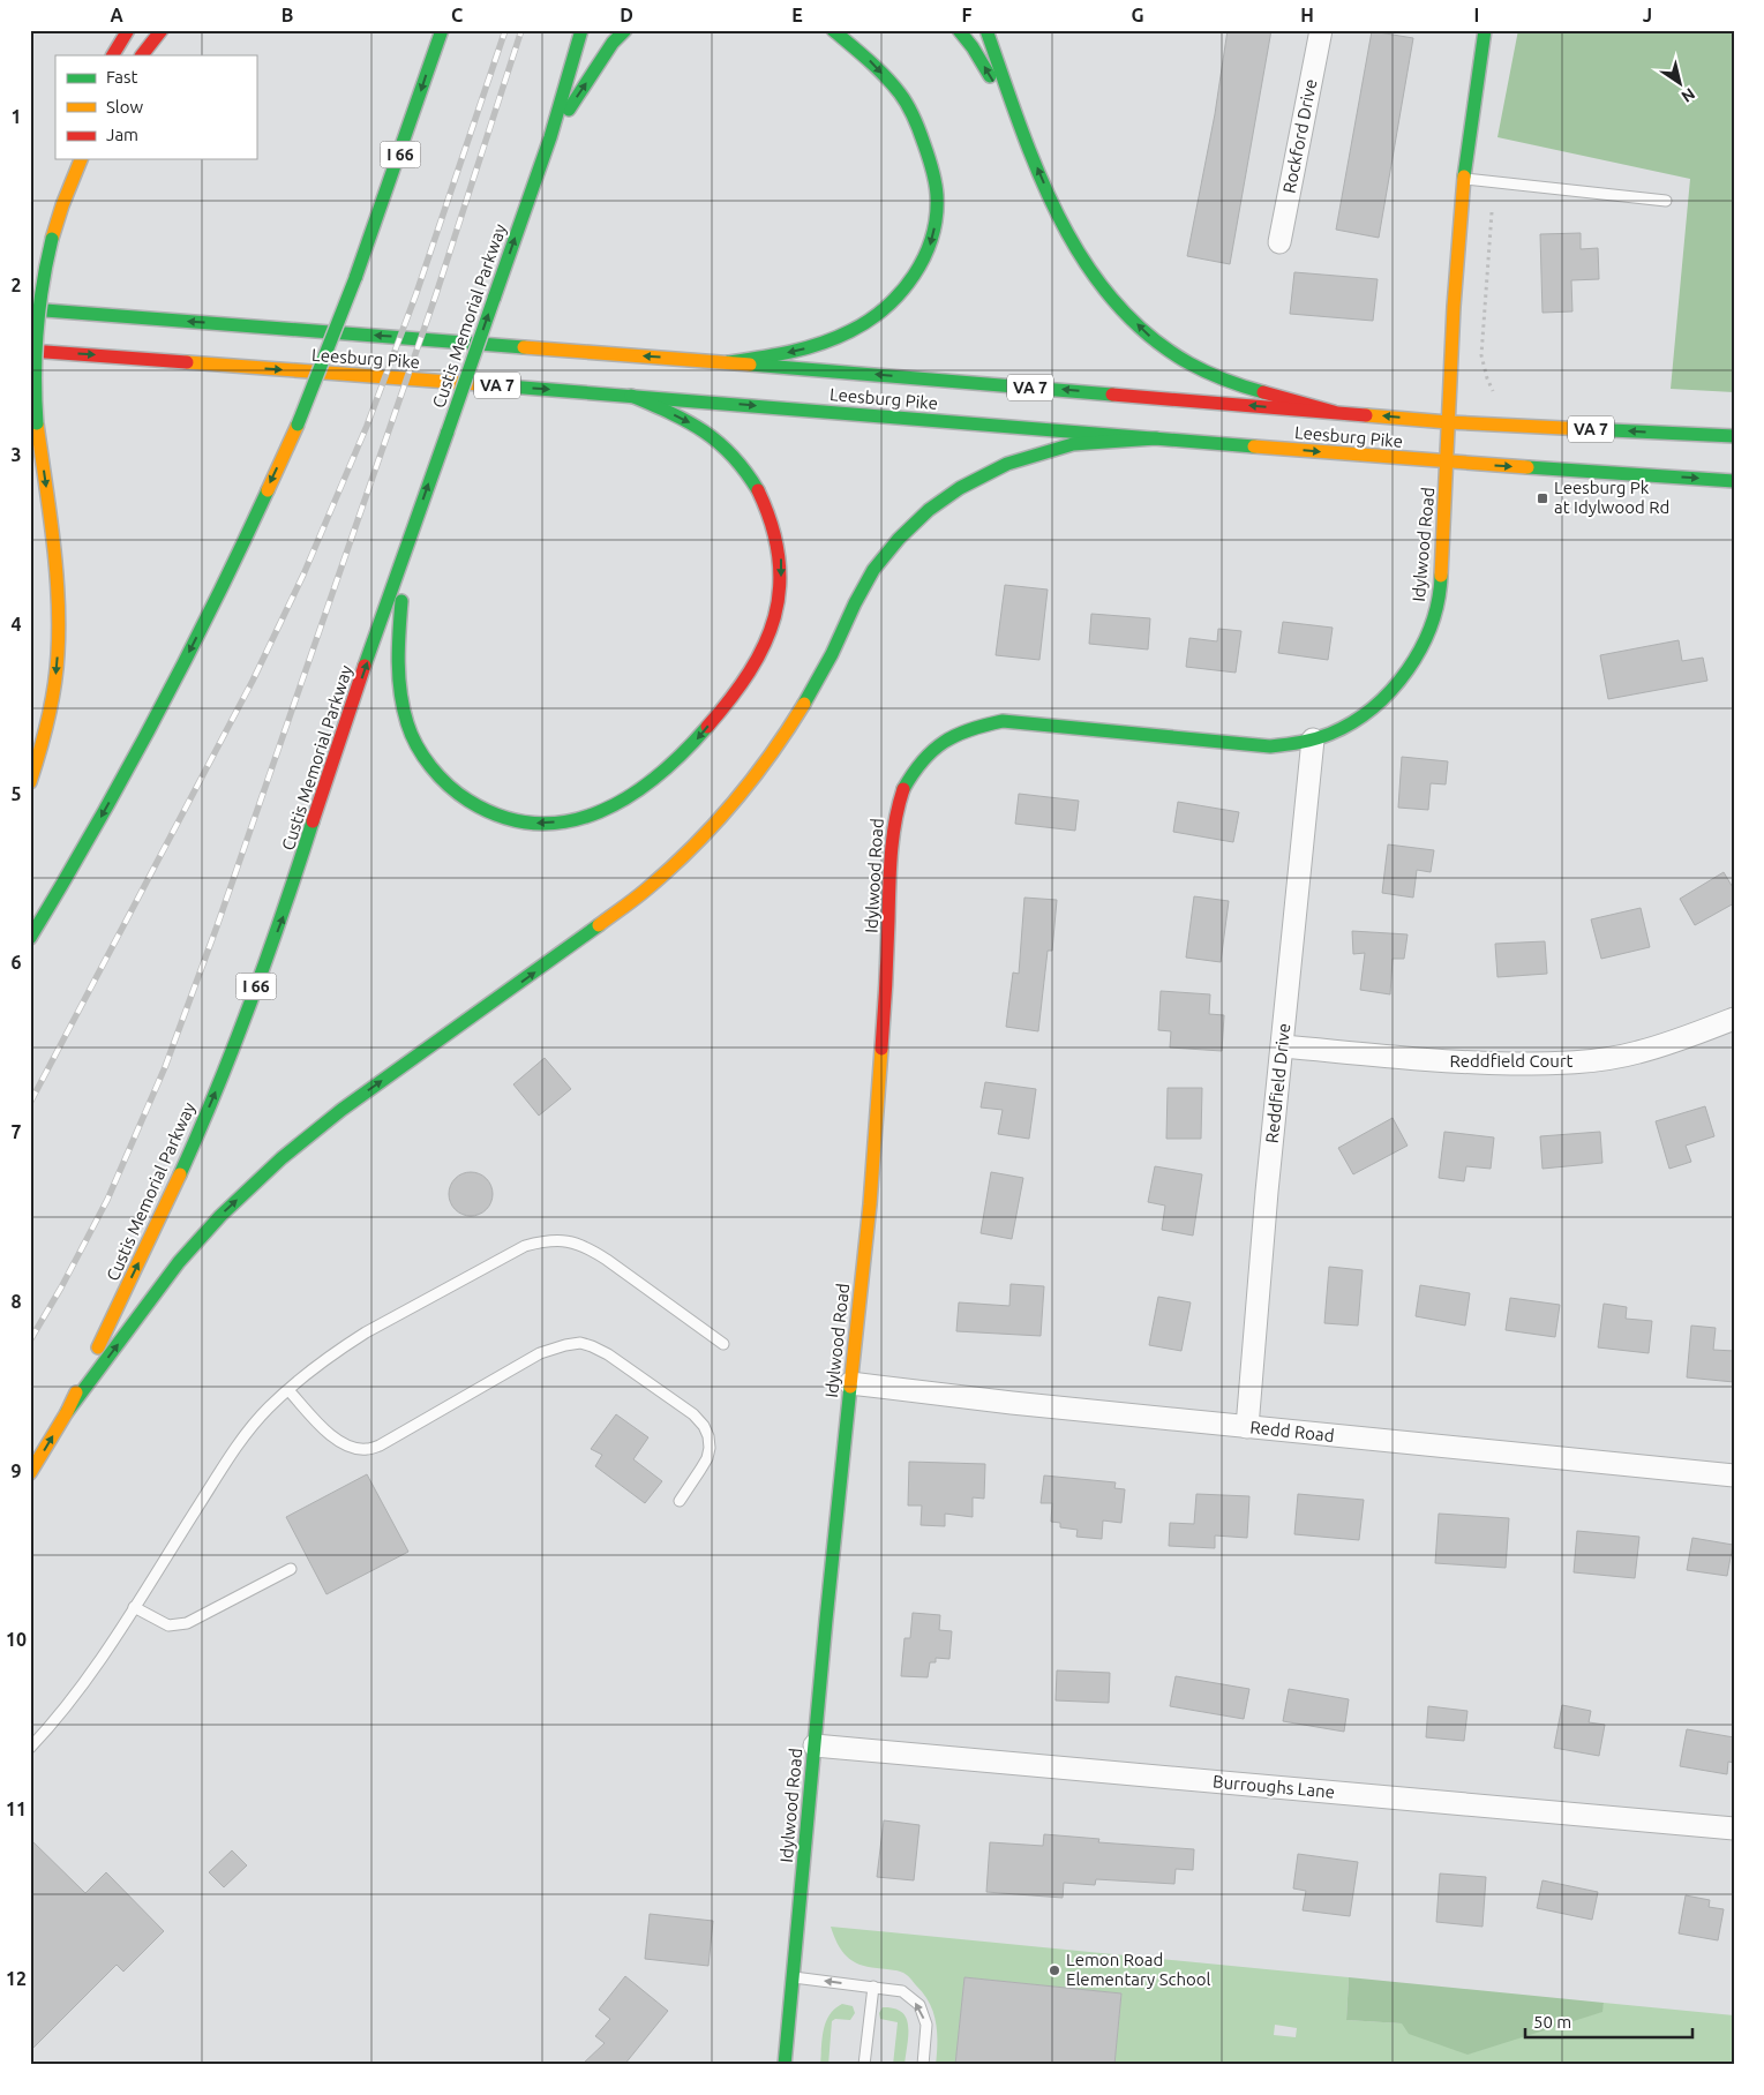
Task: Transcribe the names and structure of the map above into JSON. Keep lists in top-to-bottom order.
{
  "streets": {
    "main road": [
      "I 66",
      "Custis Memorial Parkway",
      "Leesburg Pike",
      "VA 7",
      "Idylwood Road"
    ],
    "street": [
      "Rockford Drive",
      "Reddfield Court",
      "Reddfield Drive",
      "Redd Road",
      "Burroughs Lane"
    ]
  },
  "crossings": [
    ["Leesburg Pike", "Idylwood Road"],
    ["Idylwood Road", "Reddfield Drive"],
    ["Idylwood Road", "Redd Road"],
    ["Idylwood Road", "Burroughs Lane"],
    ["Reddfield Court", "Reddfield Drive"],
    ["Reddfield Drive", "Redd Road"]
  ],
  "one_way": ["Custis Memorial Parkway"],
  "places": {
    "transit": ["Leesburg Pk at Idylwood Rd"],
    "other": ["Lemon Road Elementary School"]
  },
  "legend": ["Fast", "Slow", "Jam"],
  "scale_bar": "50 m",
  "north": "bottom right",
  "grid": {
    "columns": [
      "A",
      "B",
      "C",
      "D",
      "E",
      "F",
      "G",
      "H",
      "I",
      "J"
    ],
    "rows": [
      "1",
      "2",
      "3",
      "4",
      "5",
      "6",
      "7",
      "8",
      "9",
      "10",
      "11",
      "12"
    ]
  }
}
